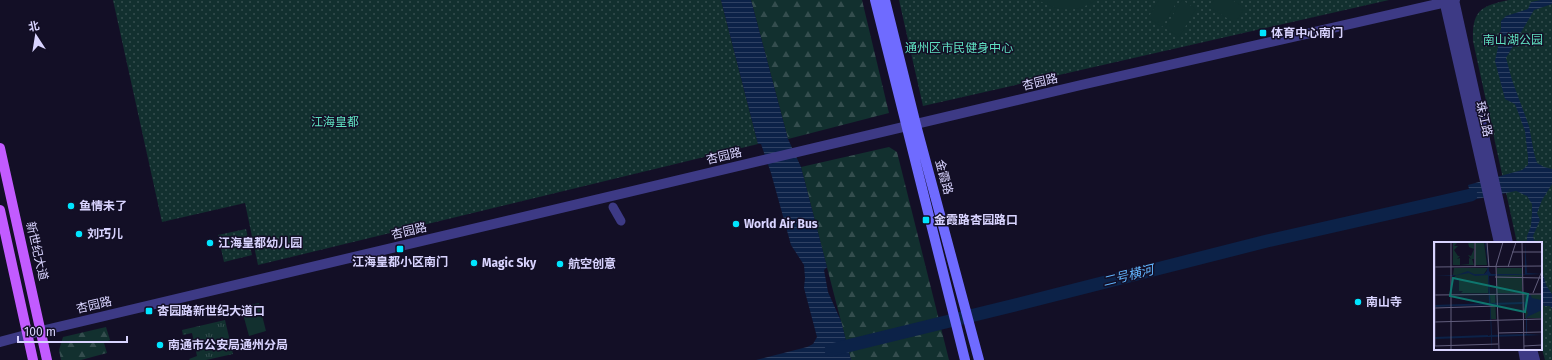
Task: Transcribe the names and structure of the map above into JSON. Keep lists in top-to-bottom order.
{
  "streets": {
    "main road": ["金霞路", "新世纪大道"],
    "street": ["杏园路", "珠江路"]
  },
  "crossings": [
    ["杏园路", "珠江路"],
    ["杏园路", "金霞路"],
    ["杏园路", "新世纪大道"]
  ],
  "water": ["二号横河"],
  "parks": ["南山湖公园", "通州区市民健身中心", "江海皇都"],
  "places": {
    "transit": [
      "体育中心南门",
      "金霞路杏园路口",
      "江海皇都小区南门",
      "杏园路新世纪大道口"
    ],
    "other": [
      "鱼情未了",
      "World Air Bus",
      "刘巧儿",
      "江海皇都幼儿园",
      "Magic Sky",
      "航空创意",
      "南山寺",
      "南通市公安局通州分局"
    ]
  },
  "scale_bar": "100 m",
  "north": "top"
}
